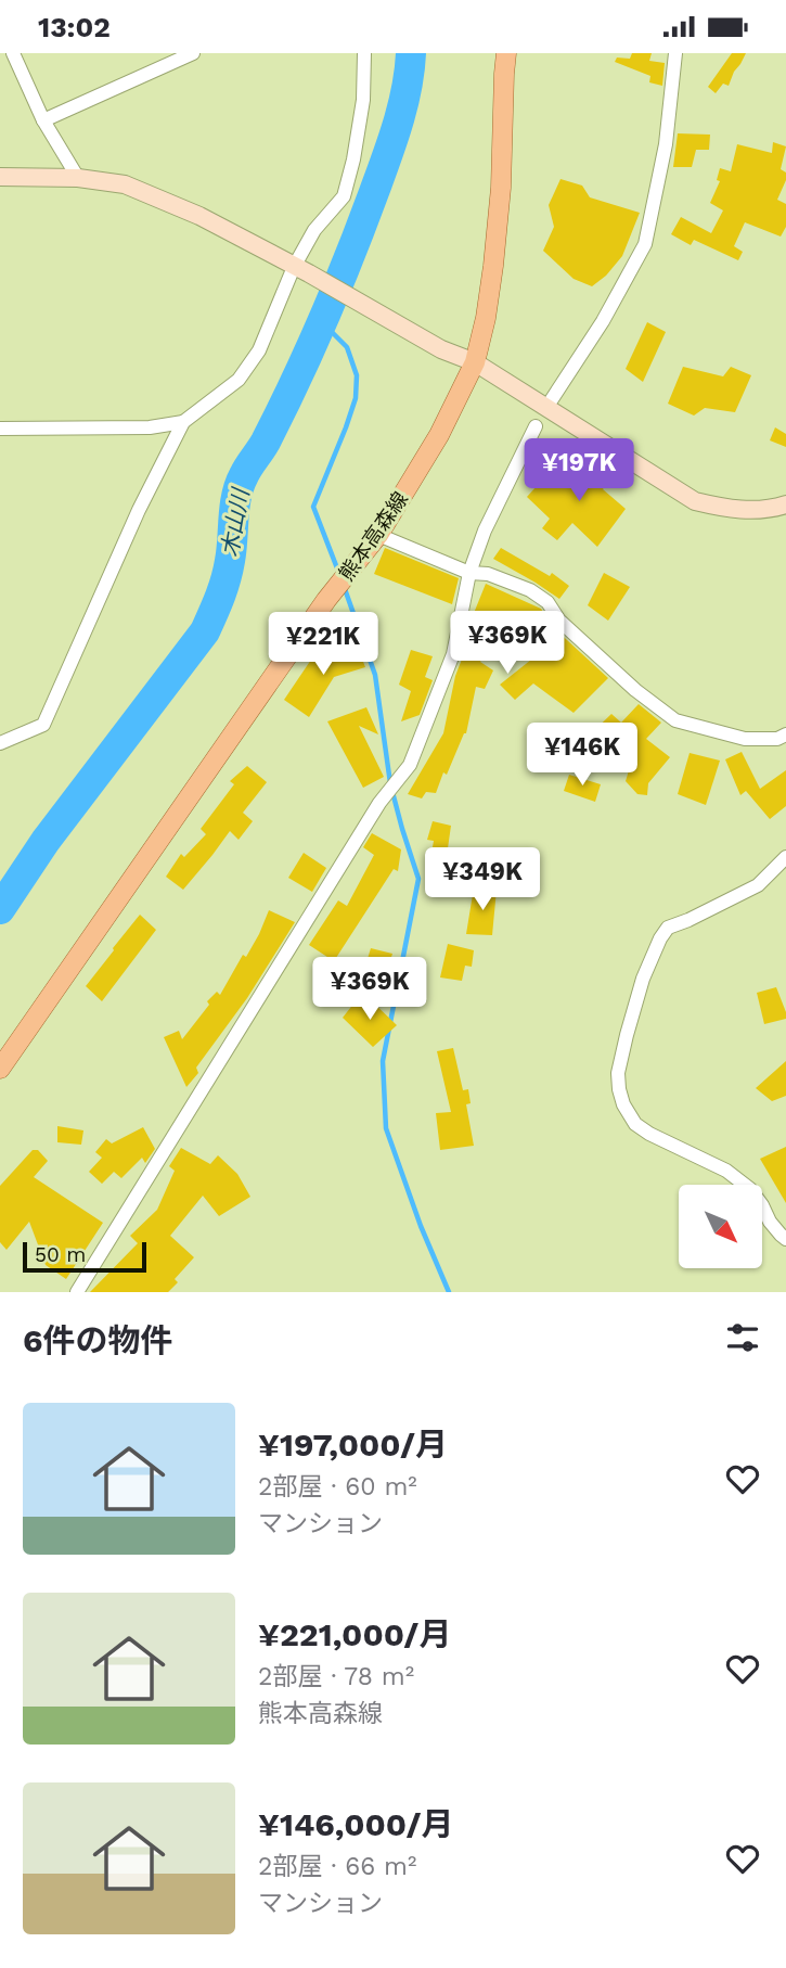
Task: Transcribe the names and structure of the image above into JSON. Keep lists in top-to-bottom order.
{
  "streets": {
    "main road": ["熊本高森線"]
  },
  "water": ["木山川"],
  "scale_bar": "50 m",
  "north": "bottom right",
  "page": {
    "status": "13:02",
    "price": [
      "¥197K",
      "¥369K",
      "¥221K",
      "¥146K",
      "¥349K",
      "¥369K"
    ],
    "scale": "50 m",
    "heading": "6件の物件",
    "list": [
      {
        "name": "¥197,000/月",
        "note": "2部屋 · 60 m² · マンション"
      },
      {
        "name": "¥221,000/月",
        "note": "2部屋 · 78 m² · 熊本高森線"
      },
      {
        "name": "¥146,000/月",
        "note": "2部屋 · 66 m² · マンション"
      }
    ]
  }
}
